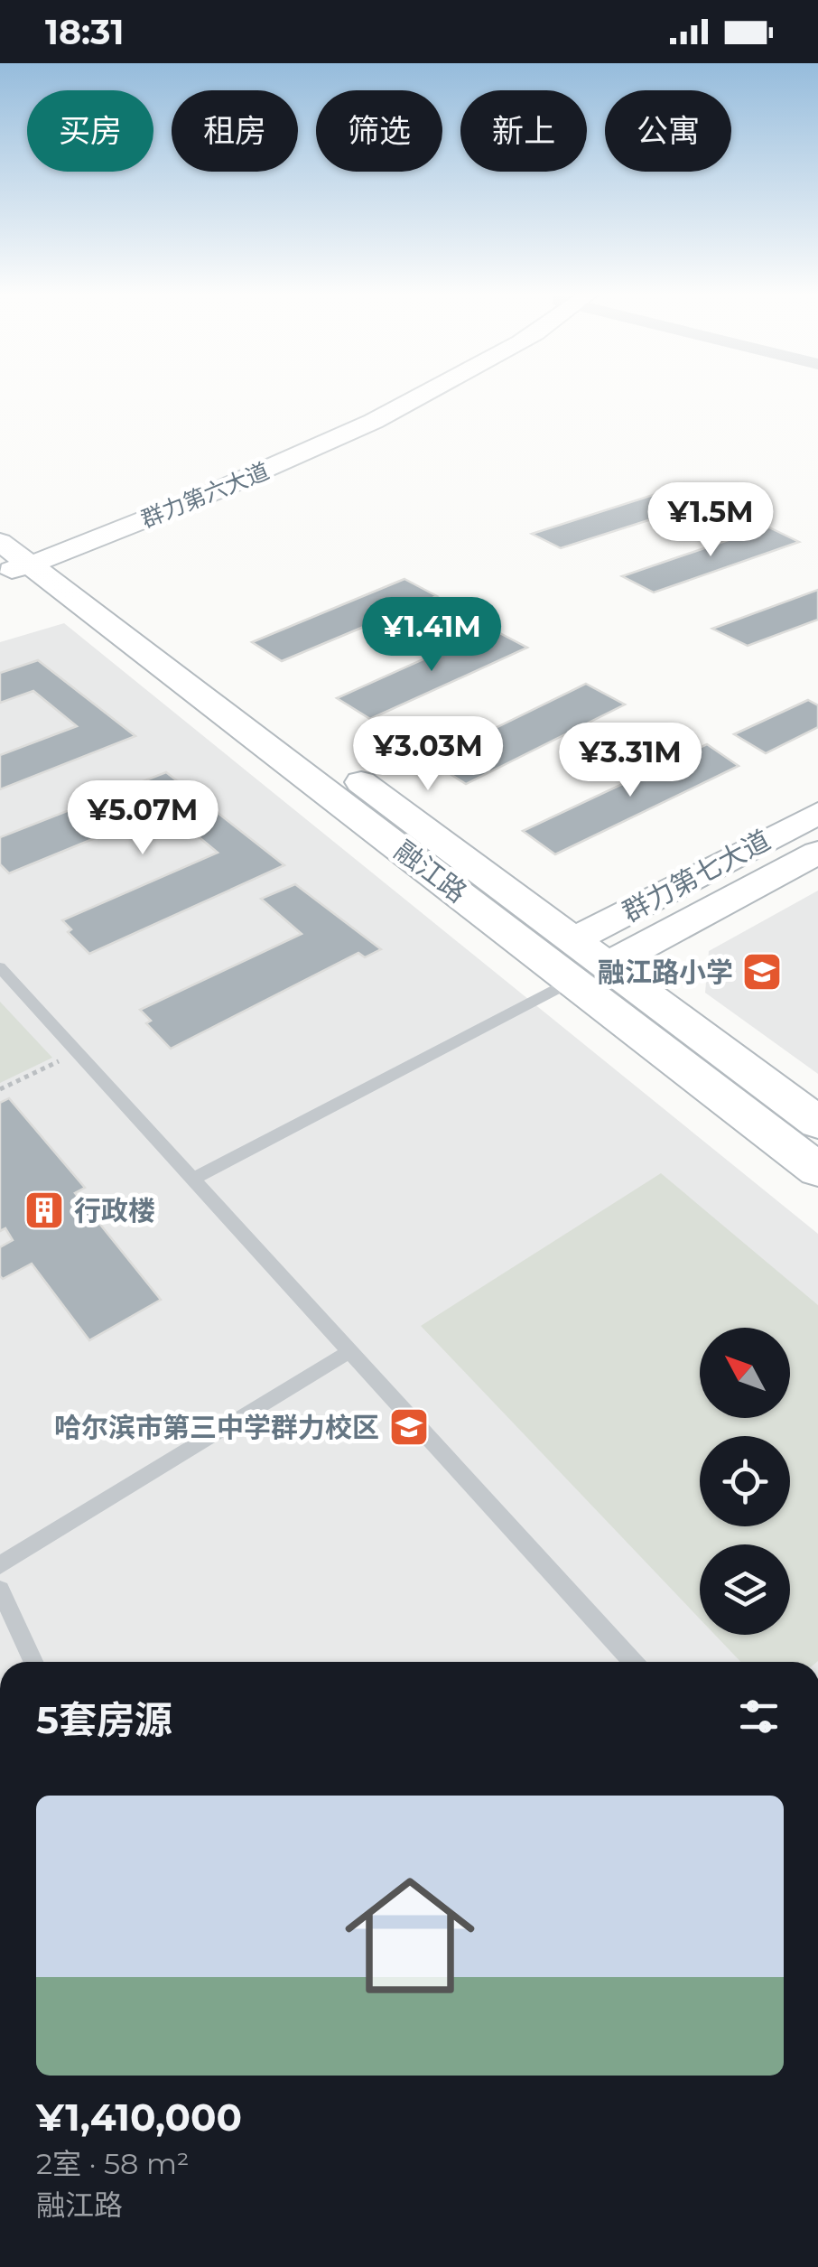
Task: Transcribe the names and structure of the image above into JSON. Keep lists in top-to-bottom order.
{
  "streets": {
    "main road": ["群力第六大道", "融江路", "群力第七大道"]
  },
  "crossings": [
    ["群力第六大道", "融江路"],
    ["融江路", "群力第七大道"]
  ],
  "places": {
    "school or university": ["融江路小学", "哈尔滨市第三中学群力校区"],
    "building": ["行政楼"]
  },
  "north": "top left",
  "page": {
    "status": "18:31",
    "chip": [
      "买房",
      "租房",
      "筛选",
      "新上",
      "公寓"
    ],
    "price": [
      "¥1.5M",
      "¥1.41M",
      "¥3.03M",
      "¥3.31M",
      "¥5.07M"
    ],
    "heading": "5套房源",
    "list": [
      {
        "name": "¥1,410,000",
        "note": "2室 · 58 m² · 融江路"
      }
    ]
  }
}
